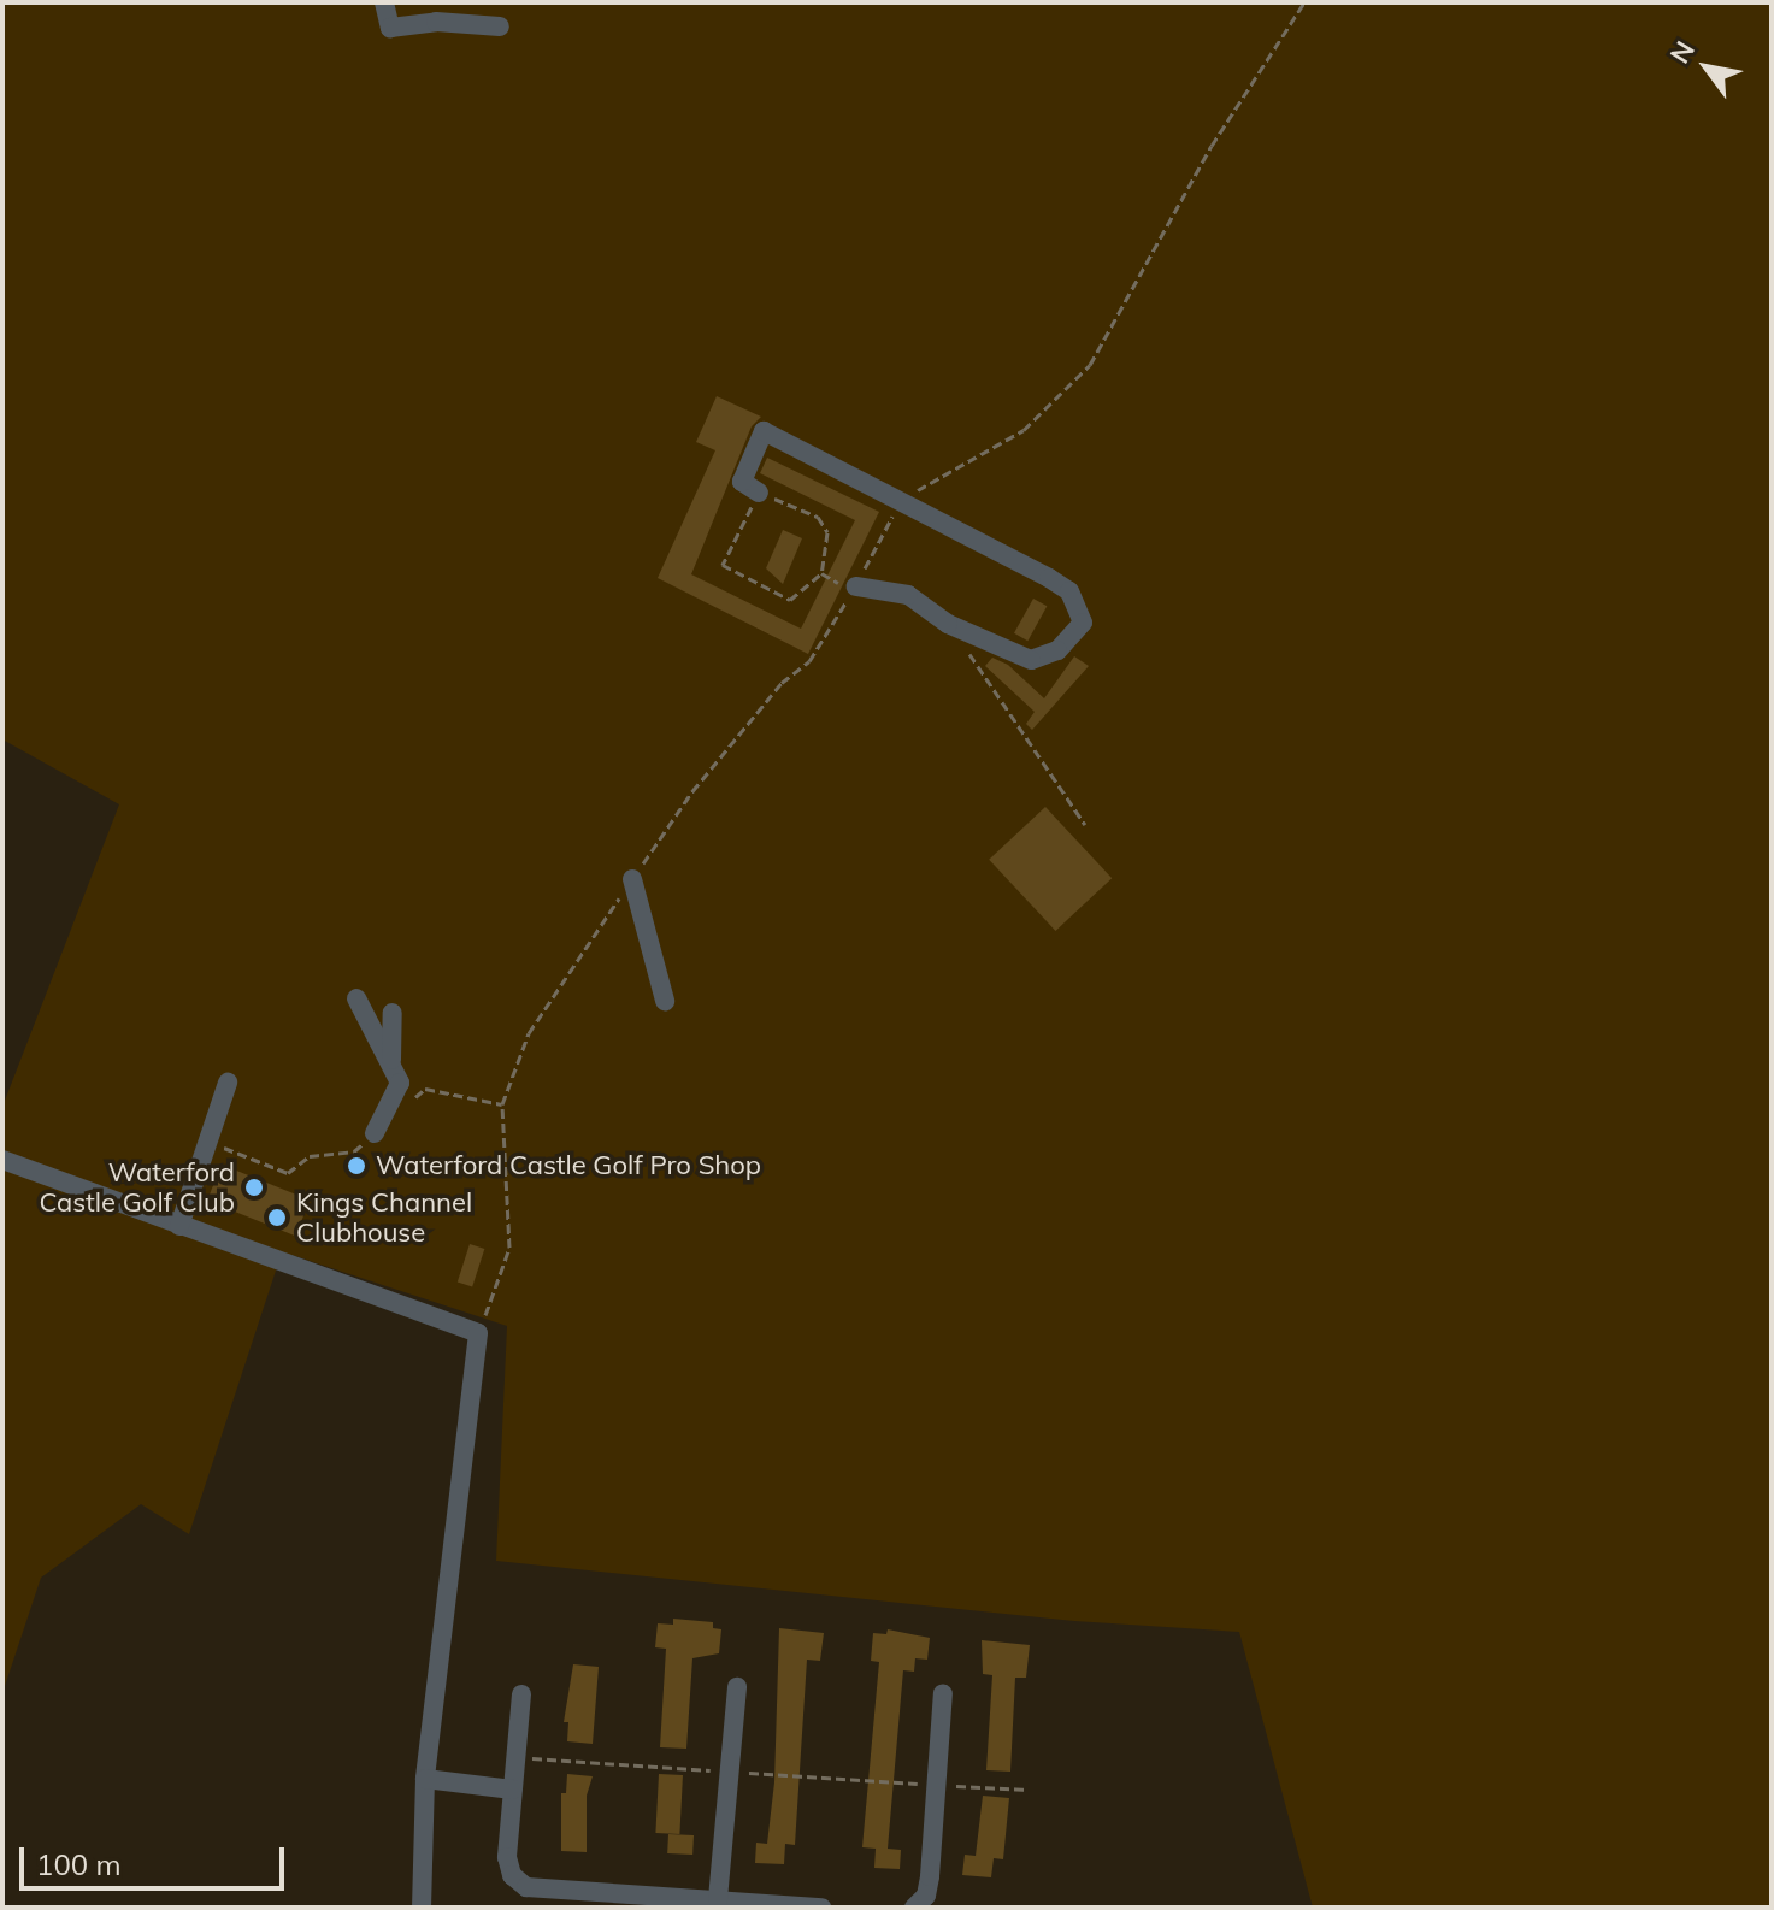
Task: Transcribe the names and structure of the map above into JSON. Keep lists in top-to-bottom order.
{
  "places": ["Waterford Castle Golf Pro Shop", "Waterford Castle Golf Club", "Kings Channel Clubhouse"],
  "scale_bar": "100 m",
  "north": "top left"
}
